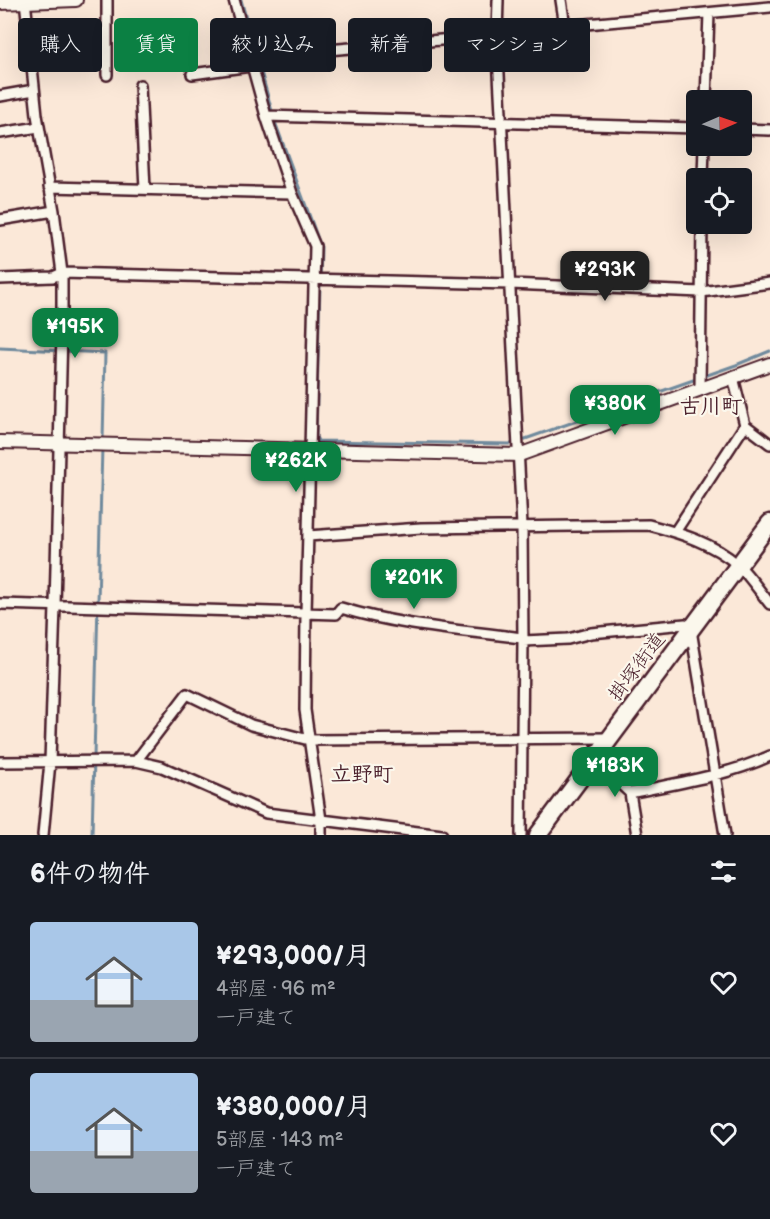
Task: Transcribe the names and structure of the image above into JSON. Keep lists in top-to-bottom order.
{
  "streets": {
    "highway": ["掛塚街道"]
  },
  "districts": ["古川町", "立野町"],
  "north": "right",
  "page": {
    "chip": [
      "購入",
      "賃貸",
      "絞り込み",
      "新着",
      "マンション"
    ],
    "price": [
      "¥293K",
      "¥195K",
      "¥380K",
      "¥262K",
      "¥201K",
      "¥183K"
    ],
    "heading": "6件の物件",
    "list": [
      {
        "name": "¥293,000/月",
        "note": "4部屋 · 96 m² · 一戸建て"
      },
      {
        "name": "¥380,000/月",
        "note": "5部屋 · 143 m² · 一戸建て"
      }
    ]
  }
}
